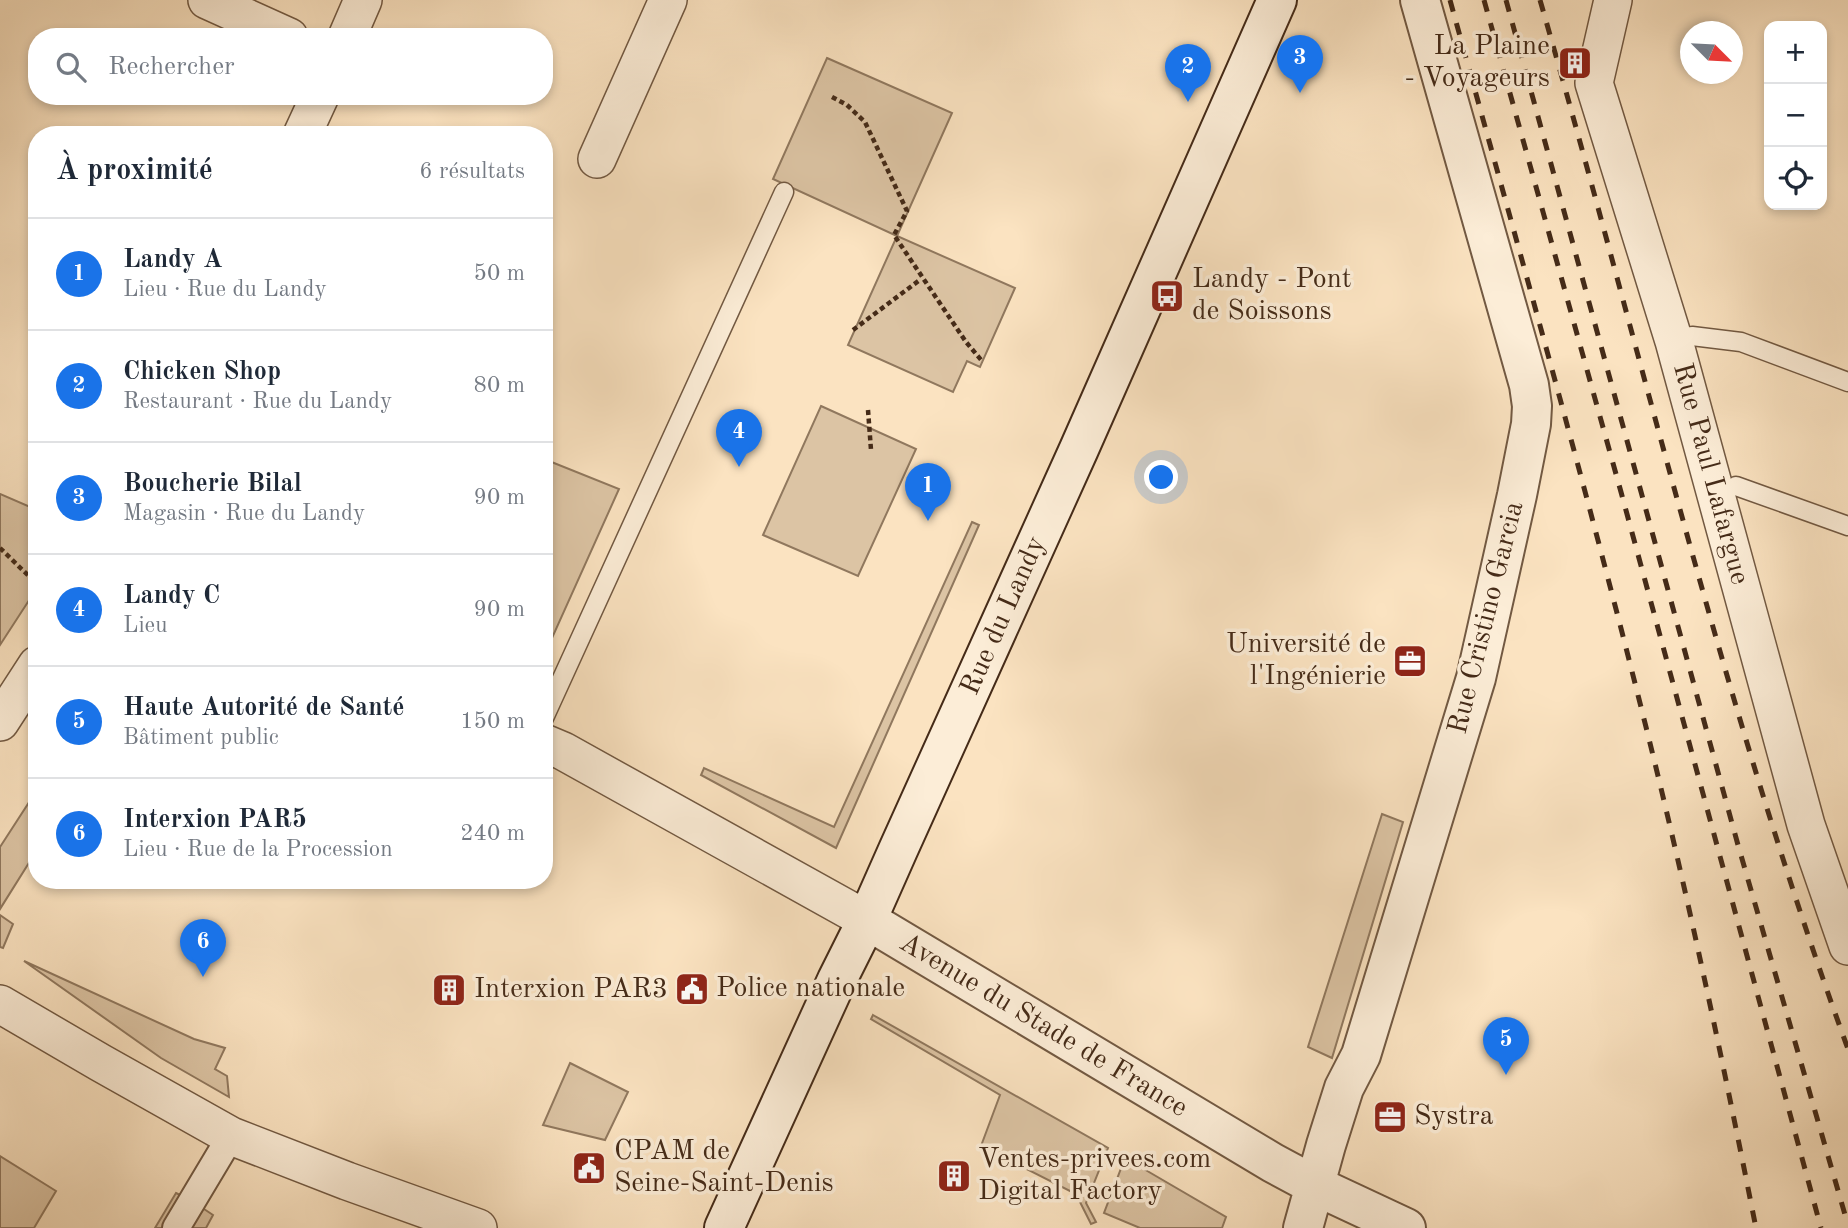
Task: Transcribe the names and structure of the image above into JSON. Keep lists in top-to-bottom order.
{
  "streets": {
    "street": [
      "Rue Paul Lafargue",
      "Rue du Landy",
      "Rue Cristino Garcia",
      "Avenue du Stade de France"
    ]
  },
  "crossings": [
    ["Rue du Landy", "Avenue du Stade de France"],
    ["Rue Cristino Garcia", "Avenue du Stade de France"]
  ],
  "places": {
    "building": ["La Plaine - Voyageurs", "Interxion PAR3", "Ventes-privees.com Digital Factory"],
    "bus stop": ["Landy - Pont de Soissons"],
    "office": ["Université de l'Ingénierie", "Systra"],
    "public building": ["Police nationale", "CPAM de Seine-Saint-Denis"]
  },
  "north": "bottom right",
  "page": {
    "map_buttons": ["+", "−"],
    "search": "Rechercher",
    "pins": [
      "3",
      "2",
      "4",
      "1",
      "6",
      "5"
    ],
    "heading": ["À proximité", "6 résultats"],
    "list": [
      {
        "mark": "1",
        "name": "Landy A",
        "note": "Lieu · Rue du Landy",
        "value": "50 m"
      },
      {
        "mark": "2",
        "name": "Chicken Shop",
        "note": "Restaurant · Rue du Landy",
        "value": "80 m"
      },
      {
        "mark": "3",
        "name": "Boucherie Bilal",
        "note": "Magasin · Rue du Landy",
        "value": "90 m"
      },
      {
        "mark": "4",
        "name": "Landy C",
        "note": "Lieu",
        "value": "90 m"
      },
      {
        "mark": "5",
        "name": "Haute Autorité de Santé",
        "note": "Bâtiment public",
        "value": "150 m"
      },
      {
        "mark": "6",
        "name": "Interxion PAR5",
        "note": "Lieu · Rue de la Procession",
        "value": "240 m"
      }
    ]
  }
}
